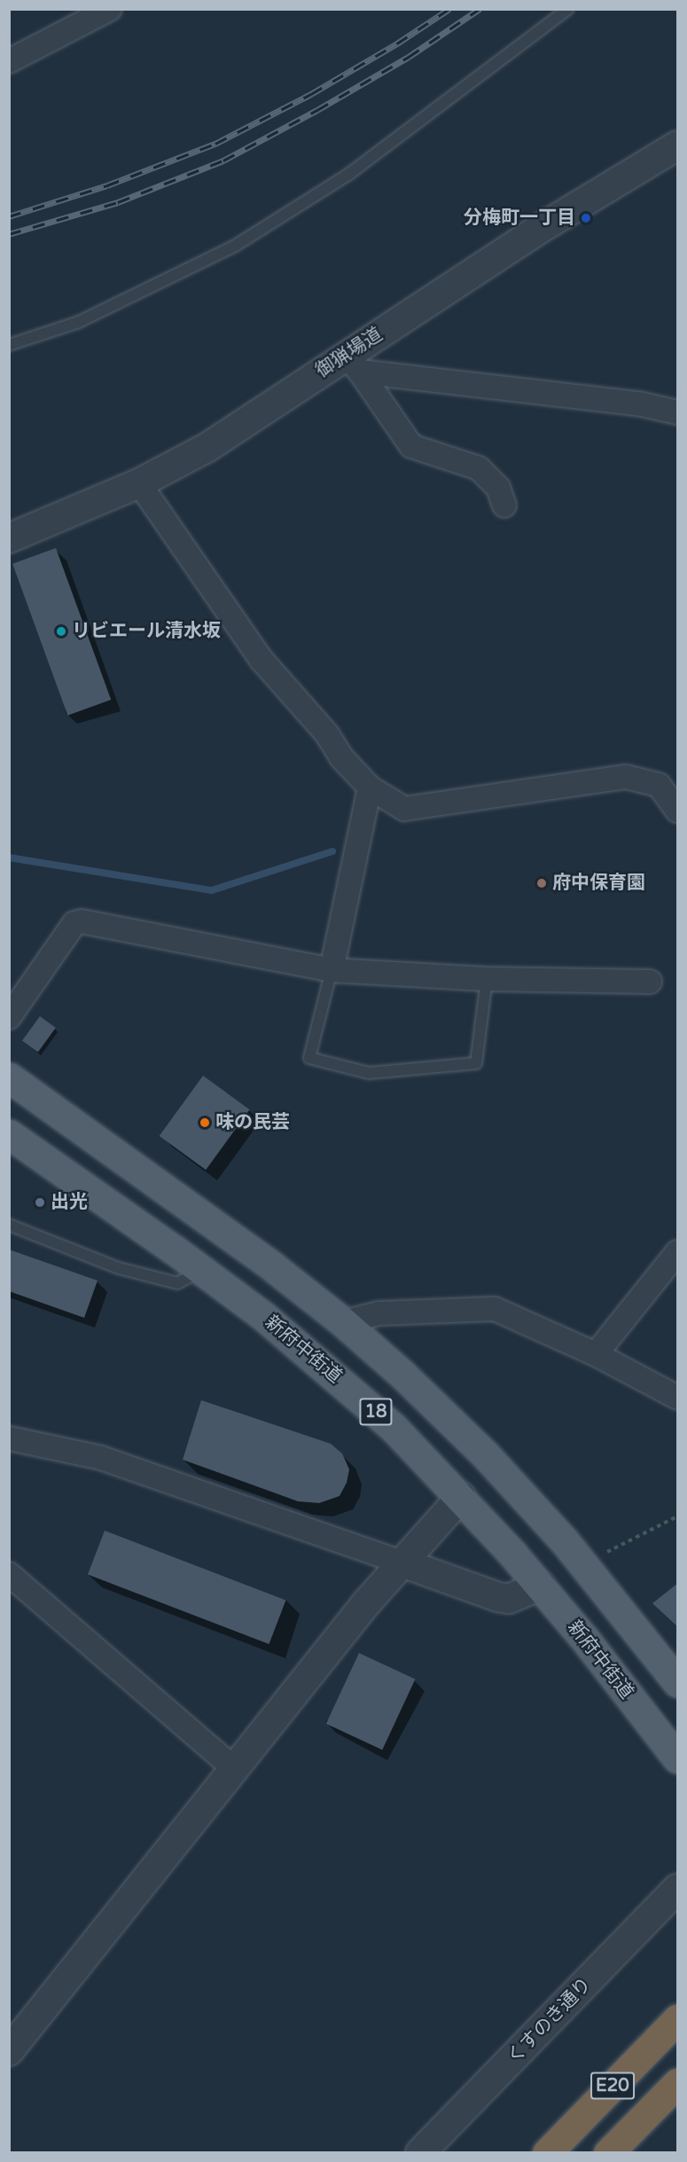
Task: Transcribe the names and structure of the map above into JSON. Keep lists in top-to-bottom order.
{
  "streets": {
    "highway": ["E20"],
    "main road": ["新府中街道", "18"],
    "street": ["御猟場道", "くすのき通り"]
  },
  "places": [
    "分梅町一丁目",
    "リビエール清水坂",
    "府中保育園",
    "味の民芸",
    "出光"
  ]
}
